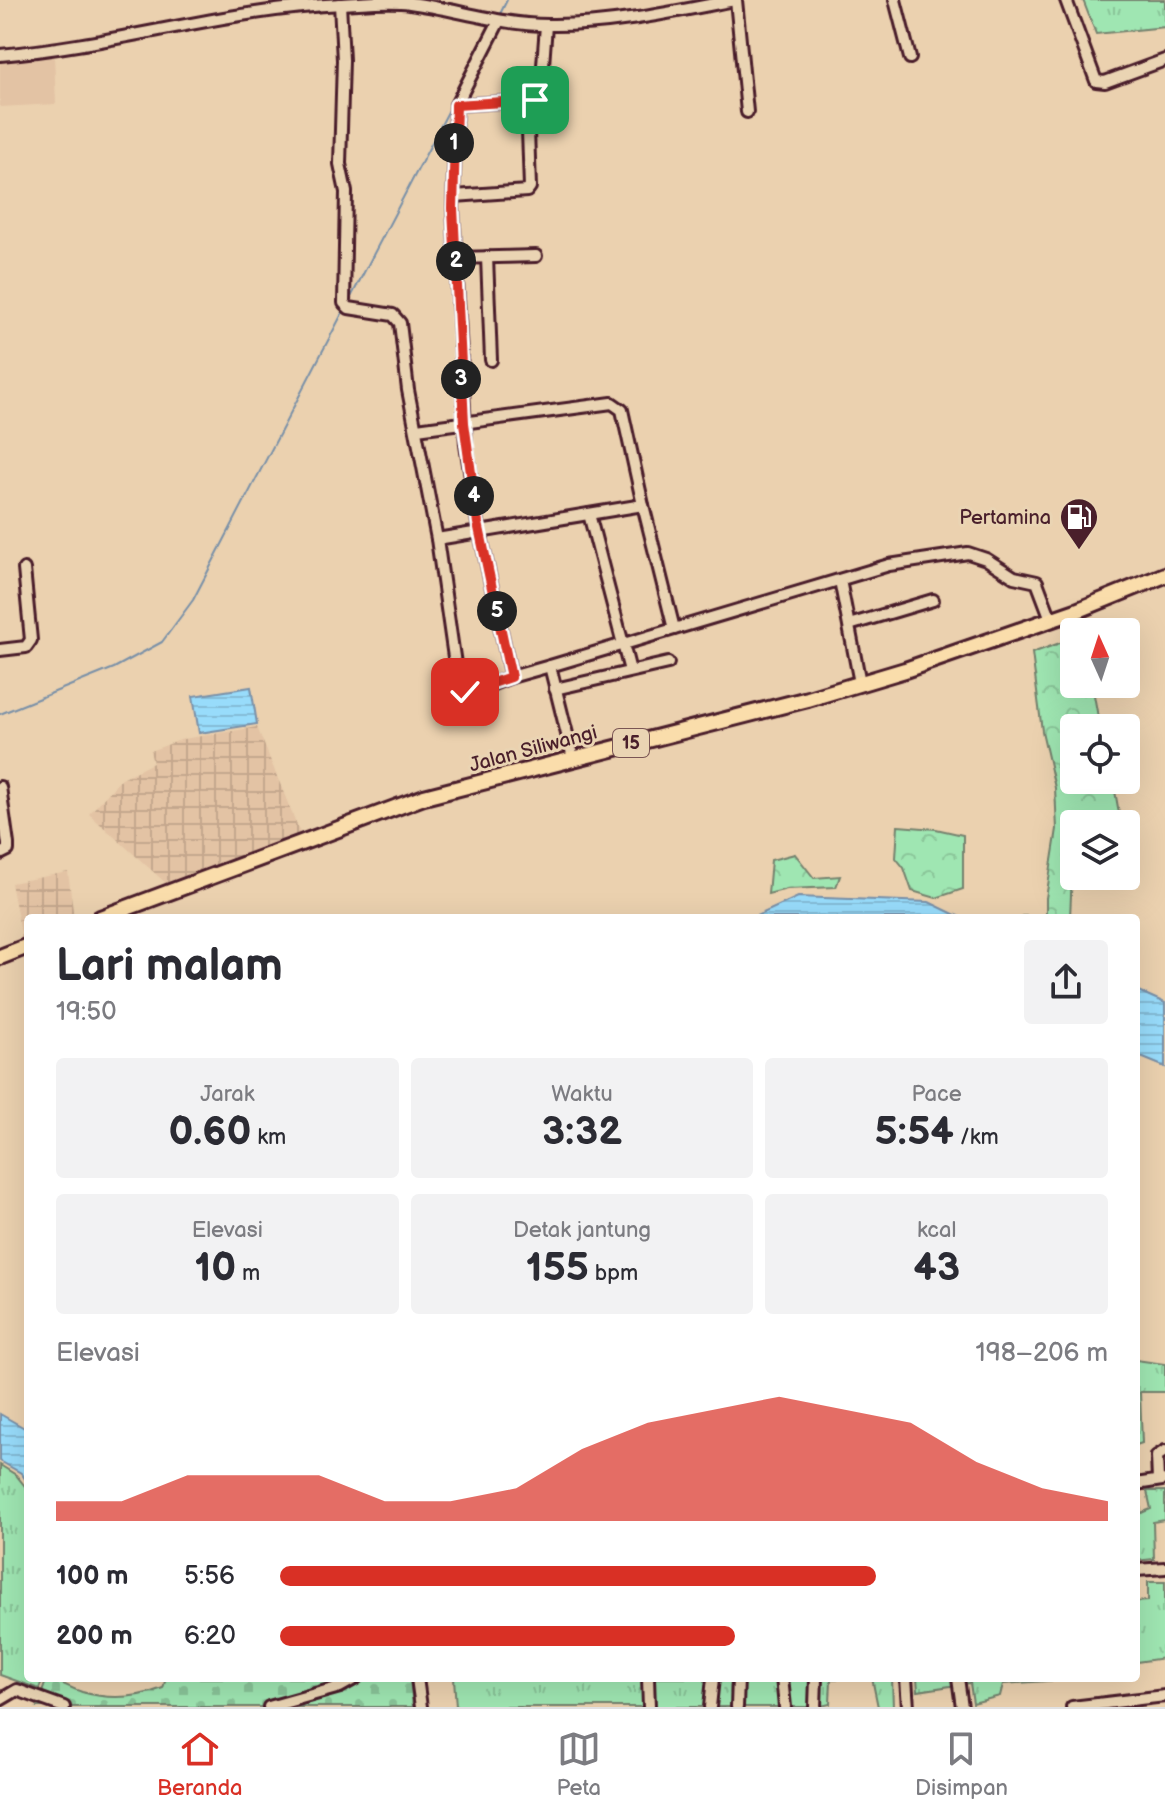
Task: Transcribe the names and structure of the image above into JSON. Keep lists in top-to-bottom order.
{
  "streets": {
    "highway": ["15", "Jalan Siliwangi"]
  },
  "places": {
    "fuel station": ["Pertamina"]
  },
  "north": "top",
  "page": {
    "pins": [
      "1",
      "2",
      "3",
      "4",
      "5"
    ],
    "heading": ["Lari malam", "19:50"],
    "stats": [
      ["Jarak", "0.60 km"],
      ["Waktu", "3:32"],
      ["Pace", "5:54 /km"],
      ["Elevasi", "10 m"],
      ["Detak jantung", "155 bpm"],
      ["kcal", "43"]
    ],
    "chart": ["Elevasi", "198–206 m"],
    "list": [
      {
        "name": "100 m",
        "note": "5:56"
      },
      {
        "name": "200 m",
        "note": "6:20"
      }
    ],
    "tabs": ["Beranda", "Peta", "Disimpan"]
  }
}
